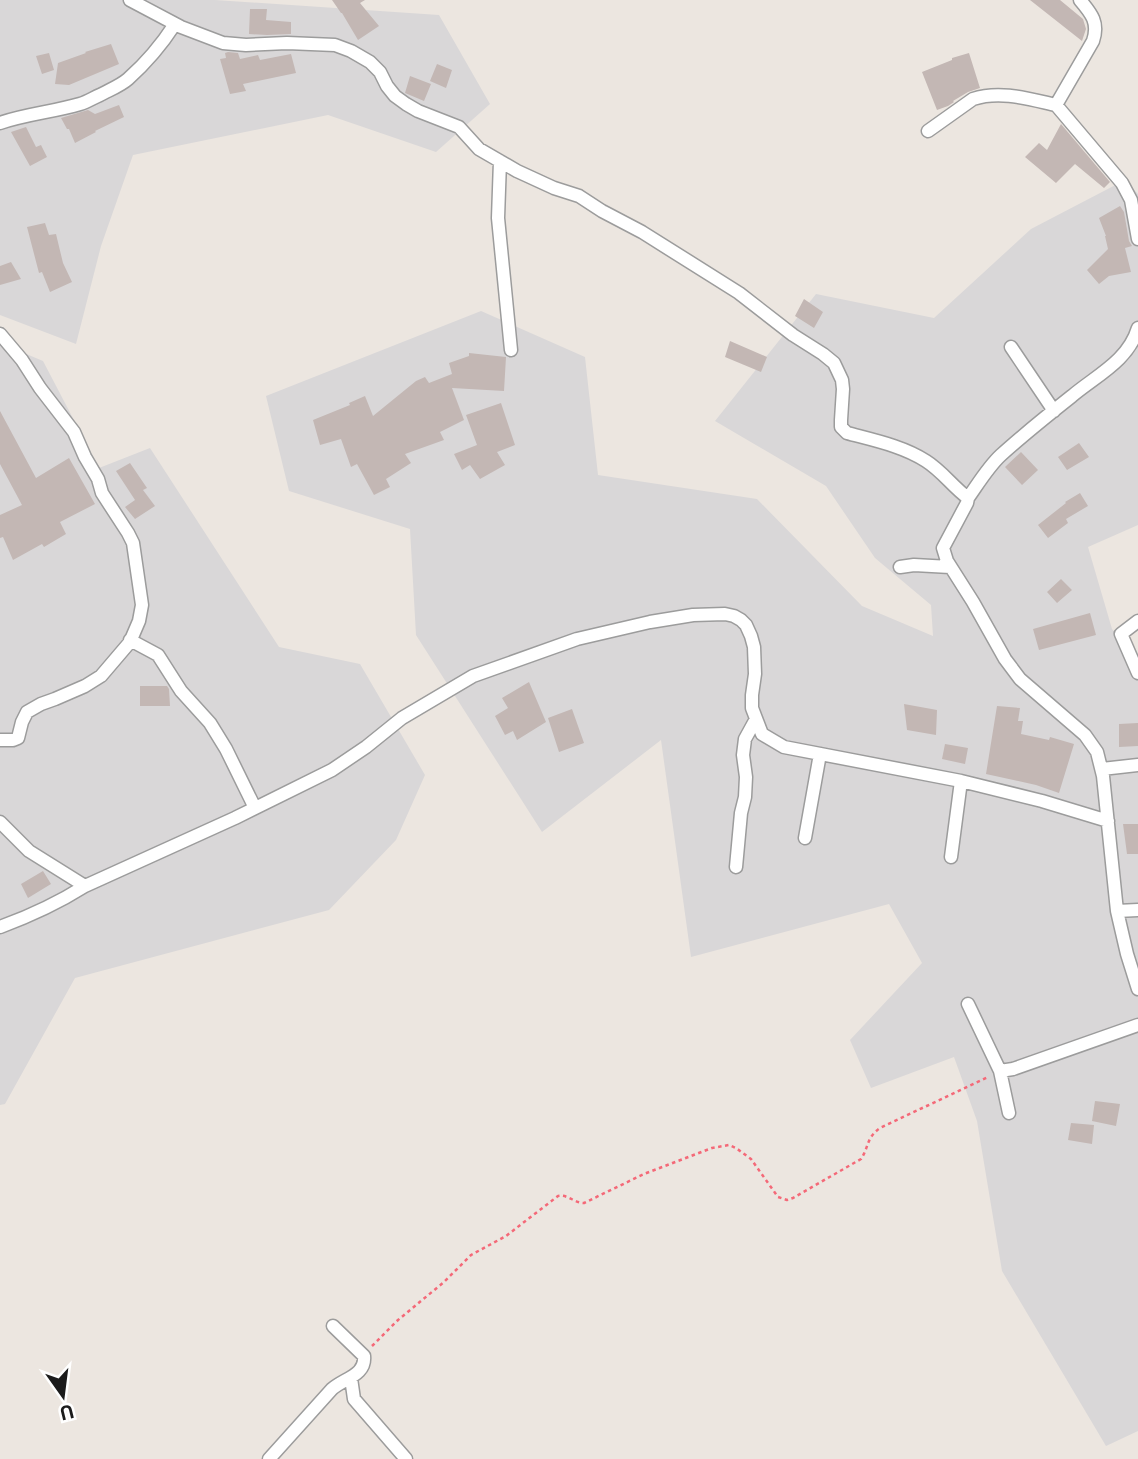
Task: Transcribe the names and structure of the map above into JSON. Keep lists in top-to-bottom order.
{
  "north": "bottom"
}
